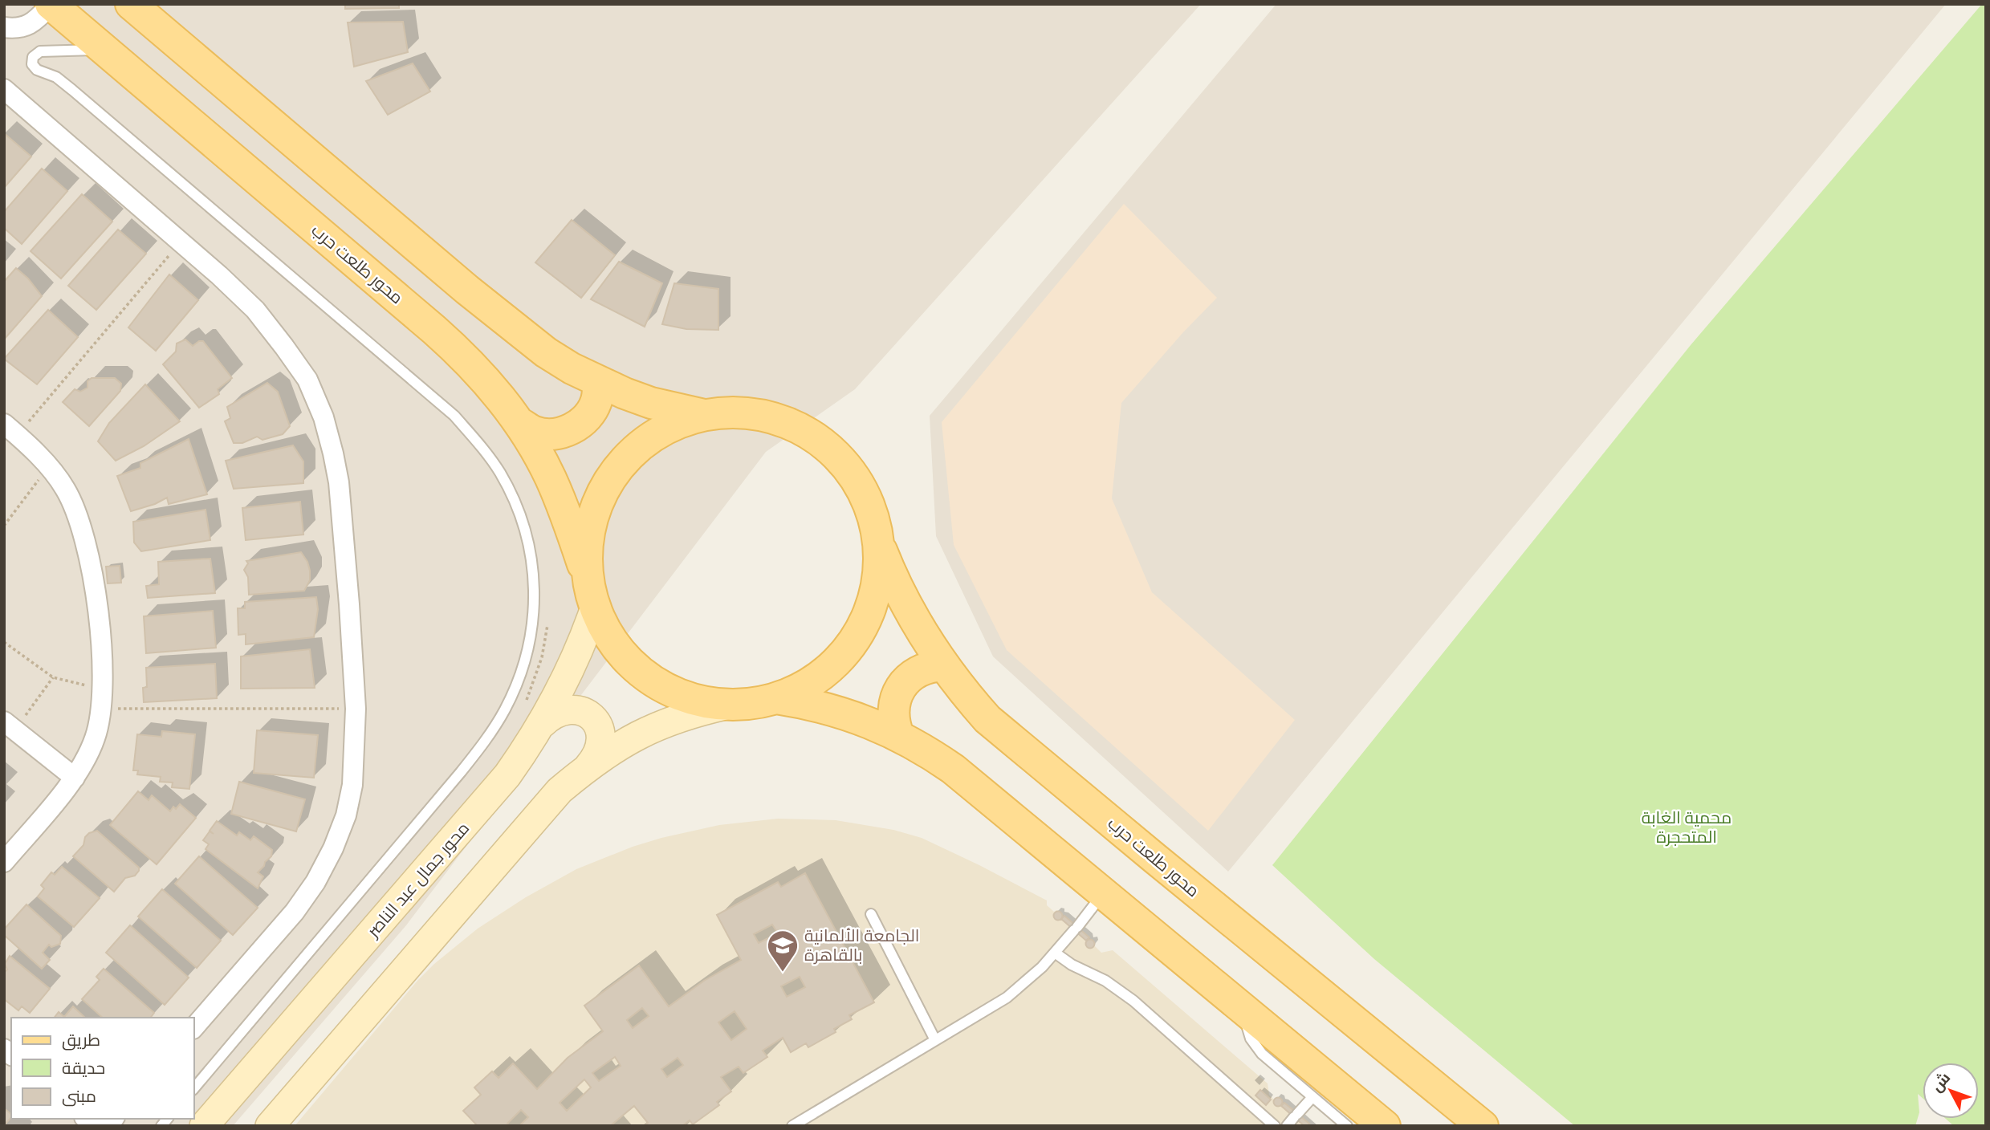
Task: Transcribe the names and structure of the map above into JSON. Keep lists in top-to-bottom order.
{
  "streets": {
    "main road": ["محور طلعت حرب", "محور جمال عبد الناصر"]
  },
  "crossings": [
    ["محور طلعت حرب", "محور جمال عبد الناصر"]
  ],
  "parks": ["محمية الغابة المتحجرة"],
  "places": {
    "school or university": ["الجامعة الألمانية بالقاهرة"]
  },
  "legend": ["طريق", "حديقة", "مبنى"],
  "north": "top left"
}
